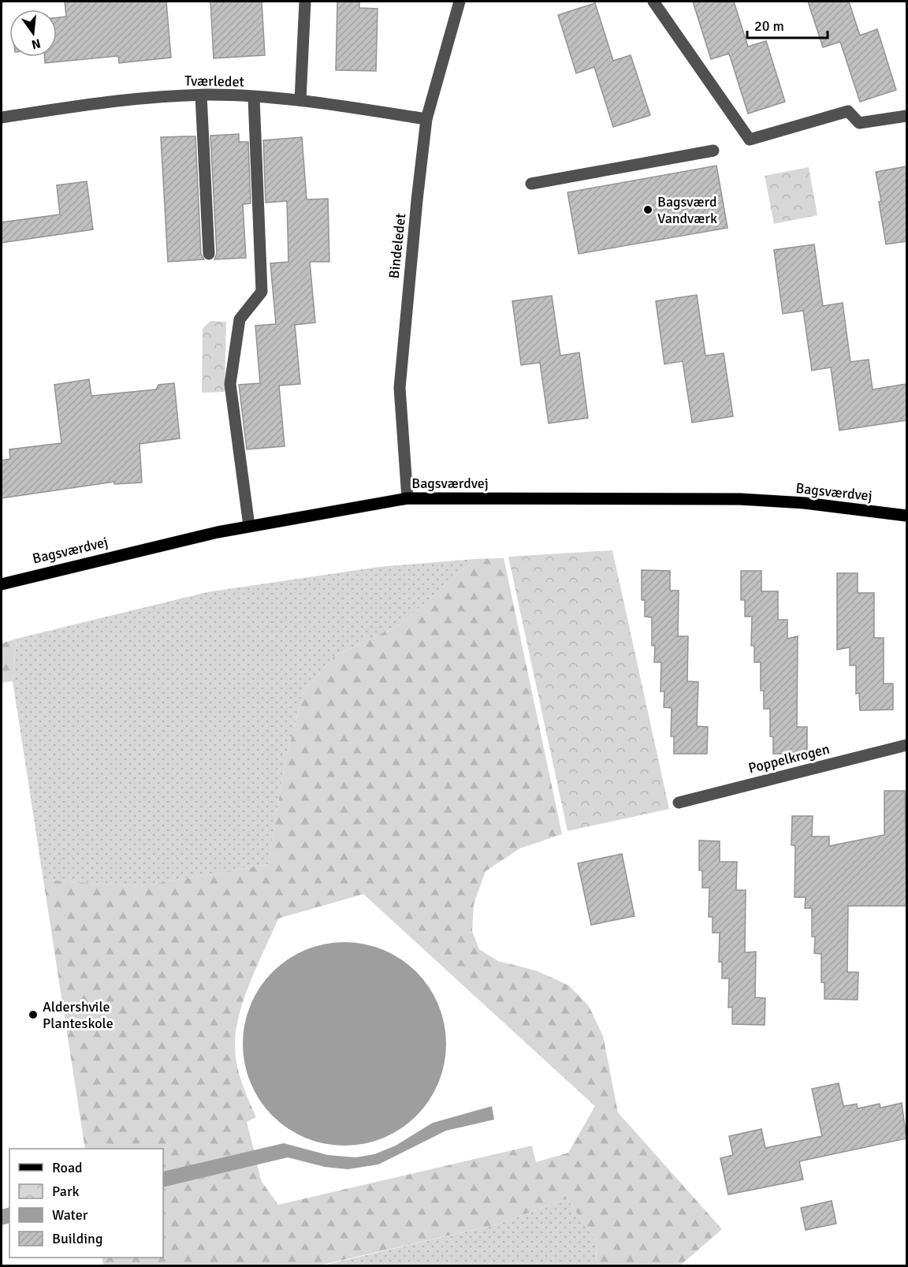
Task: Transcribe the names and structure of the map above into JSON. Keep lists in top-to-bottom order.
{
  "streets": {
    "main road": ["Bagsværdvej"],
    "street": ["Tværledet", "Bindeledet", "Poppelkrogen"]
  },
  "crossings": [
    ["Tværledet", "Bindeledet"],
    ["Bindeledet", "Bagsværdvej"]
  ],
  "places": ["Bagsværd Vandværk", "Aldershvile Planteskole"],
  "legend": [
    "Road",
    "Park",
    "Water",
    "Building"
  ],
  "scale_bar": "20 m",
  "north": "bottom"
}
